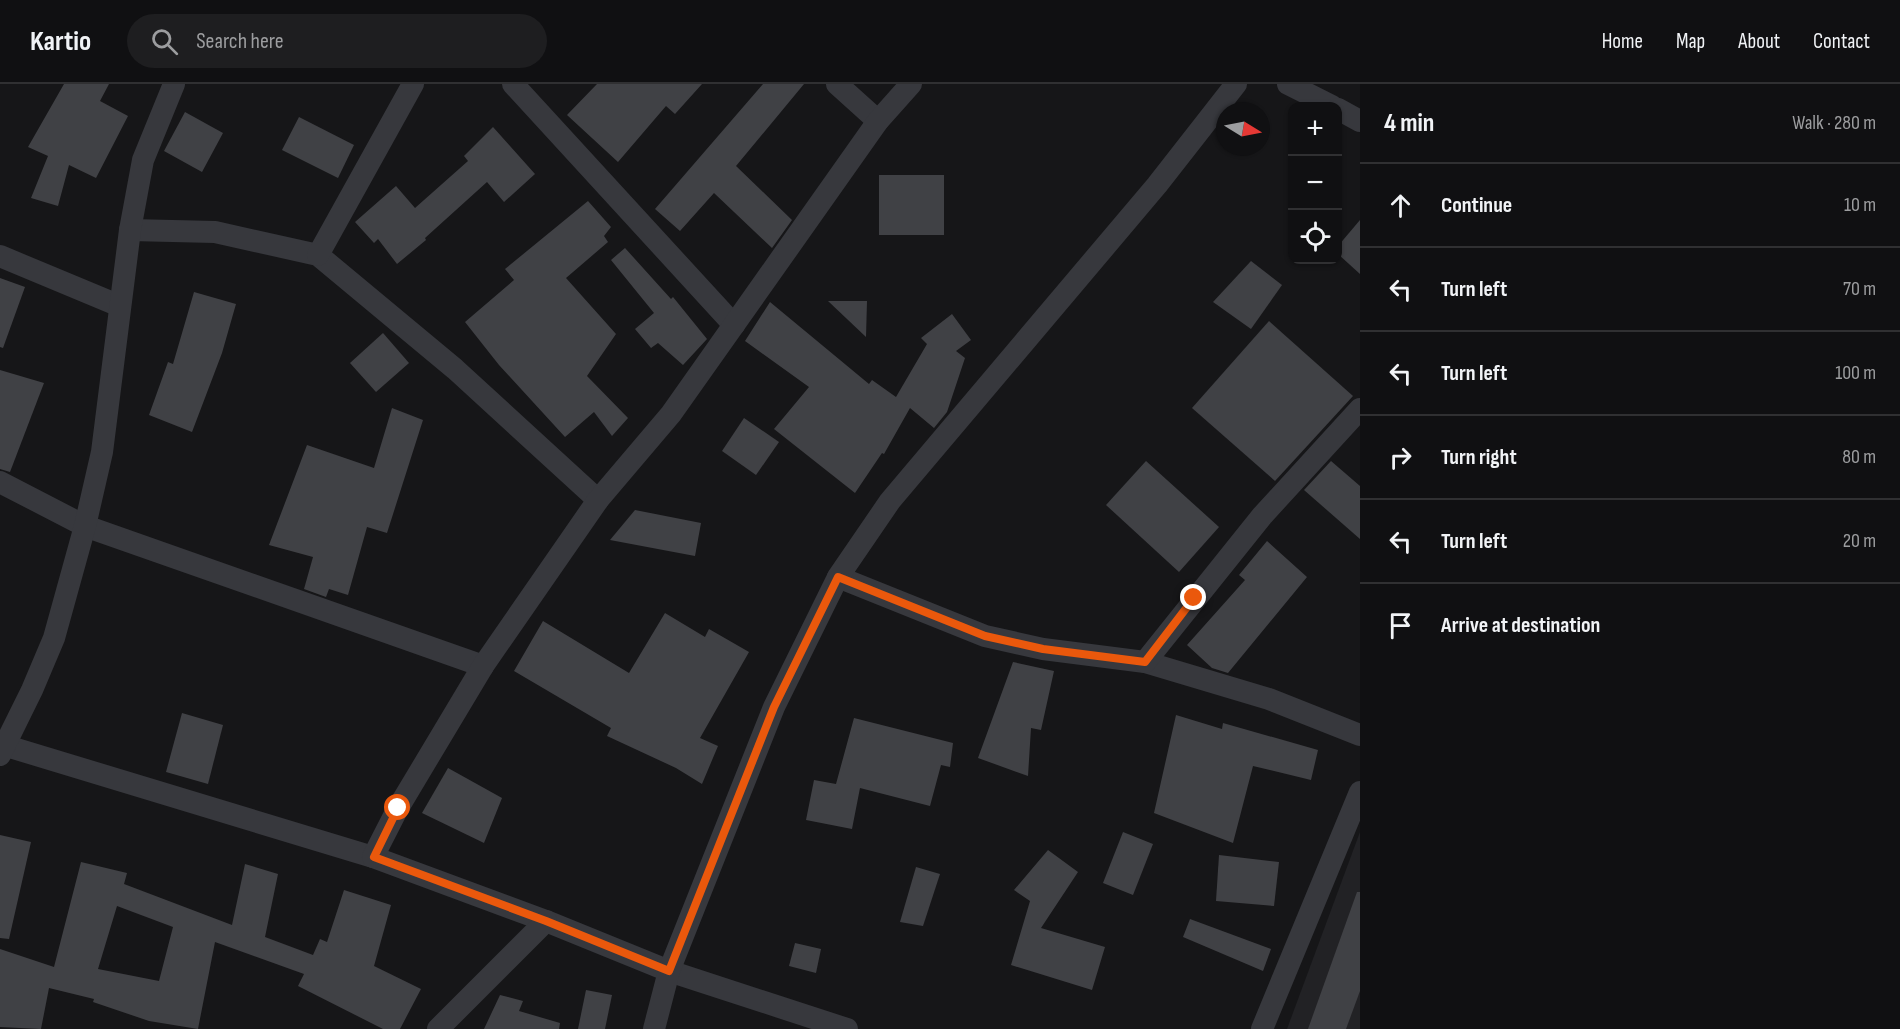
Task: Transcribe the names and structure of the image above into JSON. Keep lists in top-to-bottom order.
{
  "north": "right",
  "page": {
    "header": "Kartio",
    "search": "Search here",
    "nav": [
      "Home",
      "Map",
      "About",
      "Contact"
    ],
    "heading": ["4 min", "Walk · 280 m"],
    "map_buttons": ["+", "−"],
    "list": [
      ["Continue", "10 m"],
      ["Turn left", "70 m"],
      ["Turn left", "100 m"],
      ["Turn right", "80 m"],
      ["Turn left", "20 m"],
      "Arrive at destination"
    ]
  }
}
